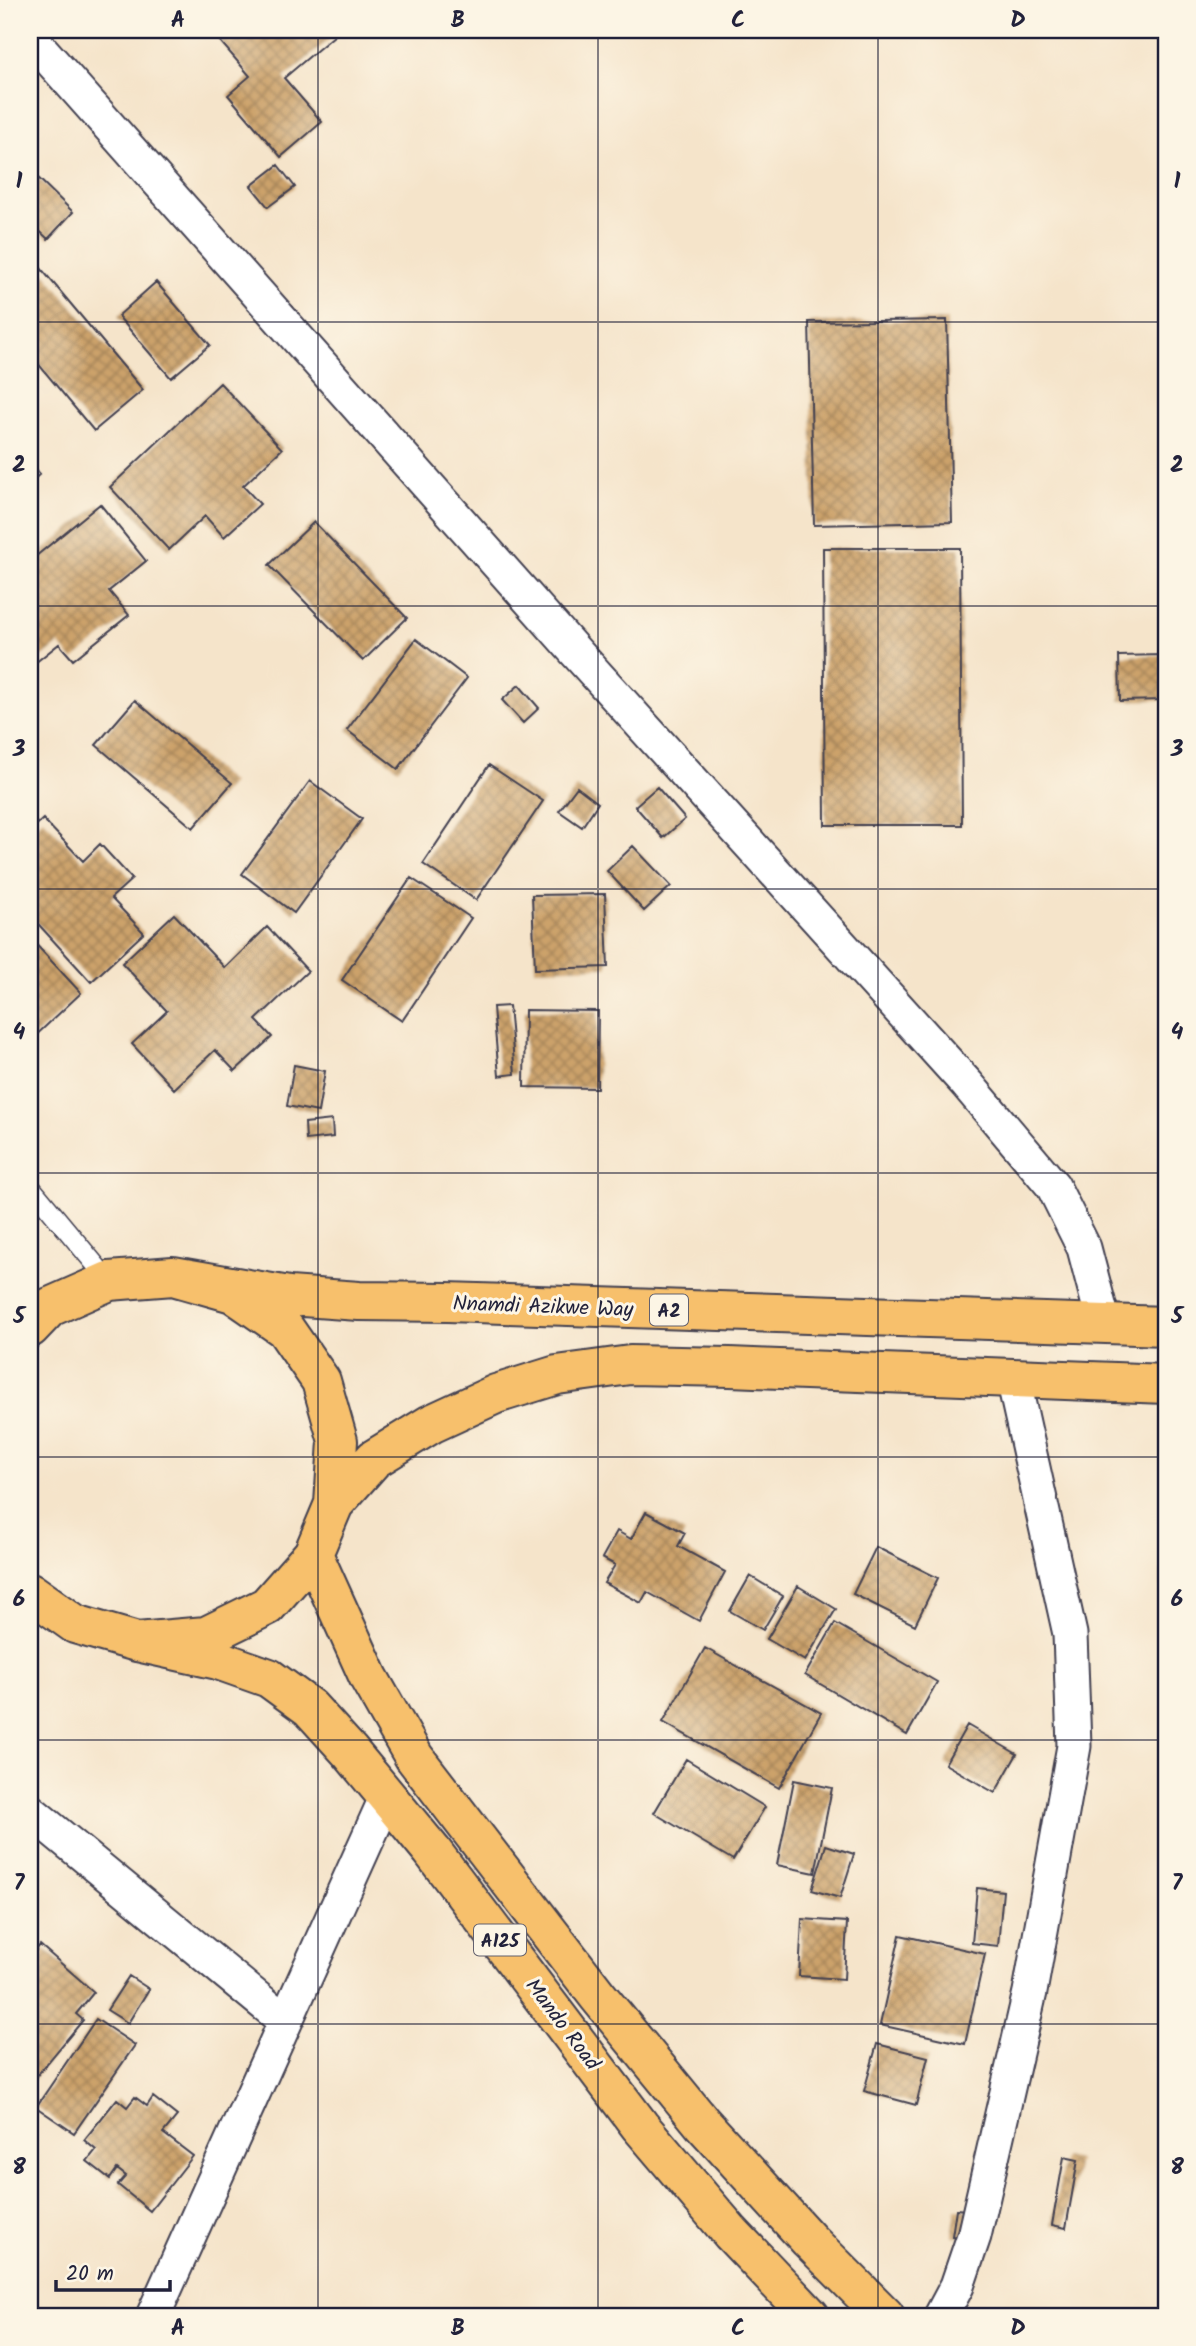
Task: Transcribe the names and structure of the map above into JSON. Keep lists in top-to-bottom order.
{
  "streets": {
    "highway": [
      "Nnamdi Azikwe Way",
      "A2",
      "A125",
      "Mando Road"
    ]
  },
  "scale_bar": "20 m",
  "grid": {
    "columns": [
      "A",
      "B",
      "C",
      "D"
    ],
    "rows": [
      "1",
      "2",
      "3",
      "4",
      "5",
      "6",
      "7",
      "8"
    ]
  }
}
